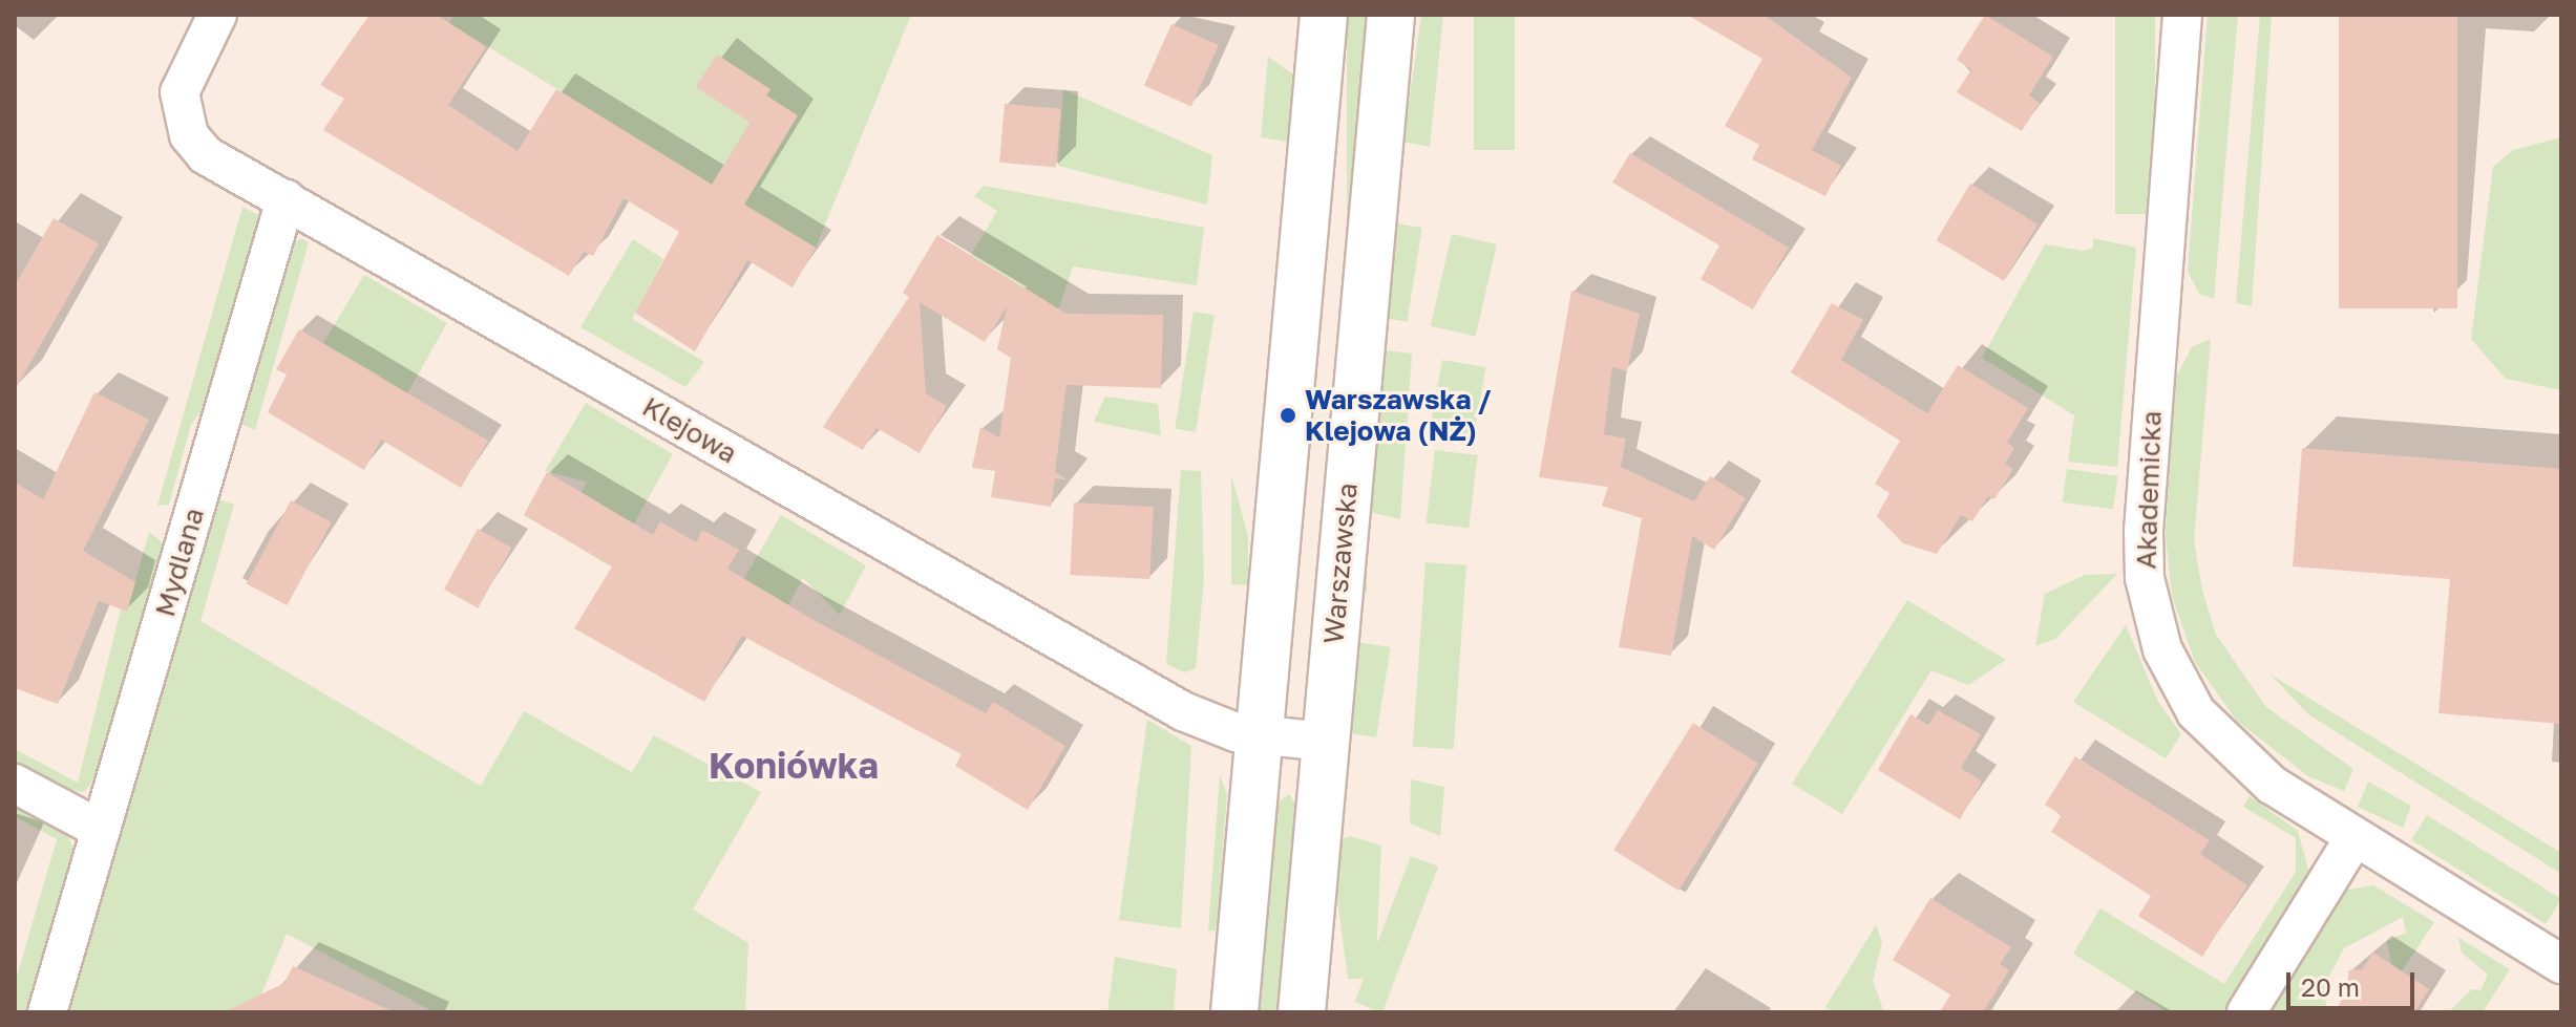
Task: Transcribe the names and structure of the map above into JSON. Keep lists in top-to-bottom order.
{
  "streets": {
    "main road": ["Warszawska"],
    "street": ["Klejowa", "Akademicka", "Mydlana"]
  },
  "crossings": [
    ["Klejowa", "Mydlana"],
    ["Klejowa", "Warszawska"]
  ],
  "districts": ["Koniówka"],
  "places": ["Warszawska / Klejowa (NŻ)"],
  "scale_bar": "20 m"
}
